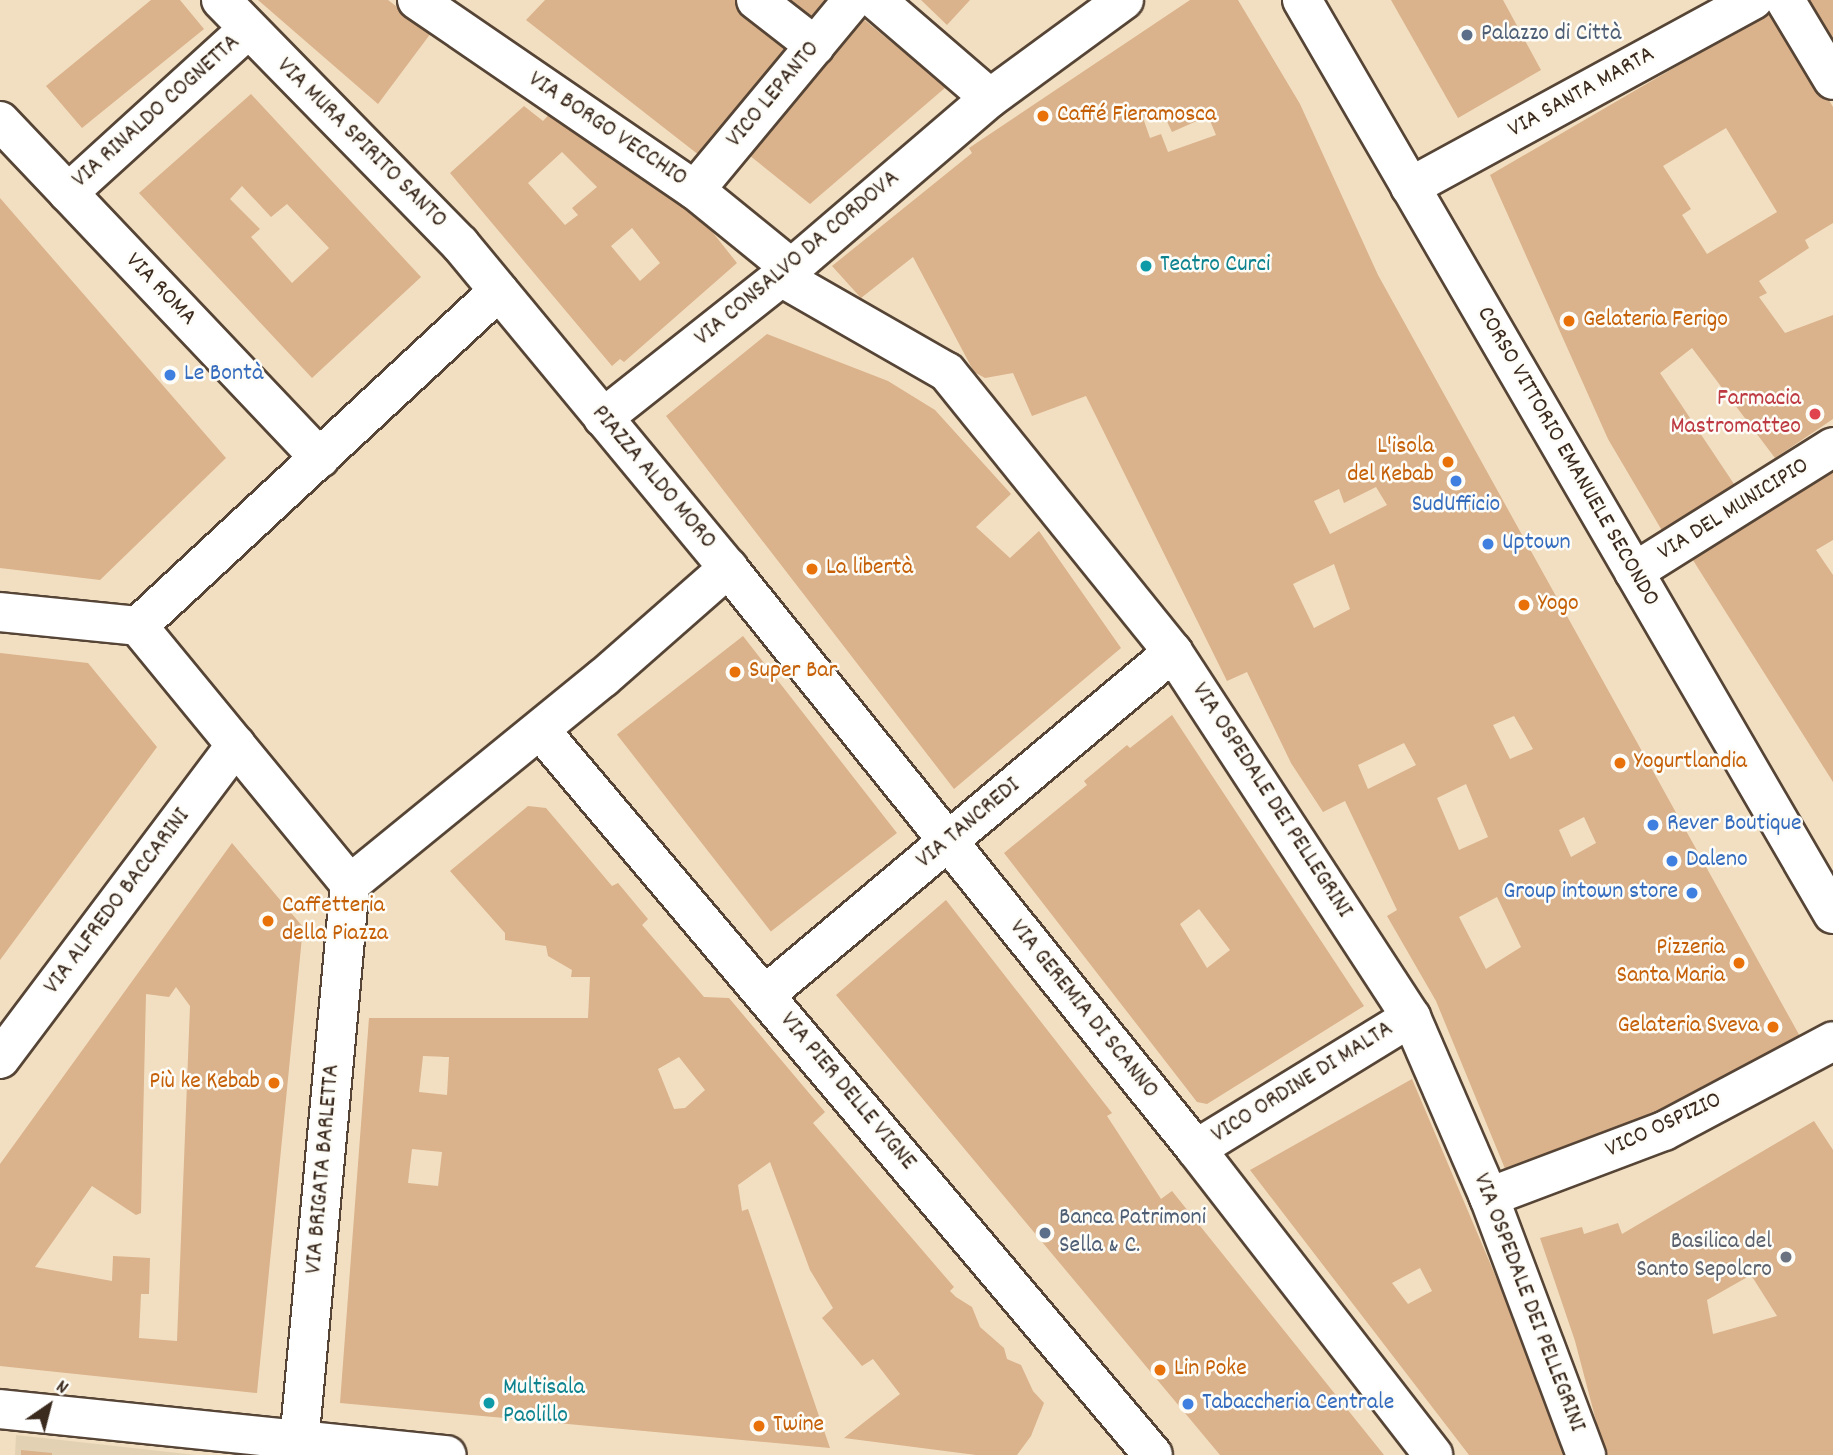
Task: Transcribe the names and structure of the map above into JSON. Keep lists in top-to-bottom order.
{
  "streets": {
    "street": [
      "VIA SANTA MARTA",
      "VICO LEPANTO",
      "VIA RINALDO COGNETTA",
      "VIA BORGO VECCHIO",
      "VIA MURA SPIRITO SANTO",
      "VIA CONSALVO DA CORDOVA",
      "VIA ROMA",
      "CORSO VITTORIO EMANUELE SECONDO",
      "PIAZZA ALDO MORO",
      "VIA DEL MUNICIPIO",
      "VIA OSPEDALE DEI PELLEGRINI",
      "VIA TANCREDI",
      "VIA ALFREDO BACCARINI",
      "VIA GEREMIA DI SCANNO",
      "VICO ORDINE DI MALTA",
      "VIA PIER DELLE VIGNE",
      "VICO OSPIZIO",
      "VIA BRIGATA BARLETTA"
    ]
  },
  "crossings": [
    ["VIA SANTA MARTA", "CORSO VITTORIO EMANUELE SECONDO"],
    ["VICO LEPANTO", "VIA BORGO VECCHIO"],
    ["VIA RINALDO COGNETTA", "VIA MURA SPIRITO SANTO"],
    ["VIA RINALDO COGNETTA", "VIA ROMA"],
    ["VIA BORGO VECCHIO", "VIA CONSALVO DA CORDOVA"],
    ["VIA BORGO VECCHIO", "VIA OSPEDALE DEI PELLEGRINI"],
    ["VIA MURA SPIRITO SANTO", "PIAZZA ALDO MORO"],
    ["VIA CONSALVO DA CORDOVA", "PIAZZA ALDO MORO"],
    ["VIA CONSALVO DA CORDOVA", "VIA OSPEDALE DEI PELLEGRINI"],
    ["CORSO VITTORIO EMANUELE SECONDO", "VIA DEL MUNICIPIO"],
    ["PIAZZA ALDO MORO", "VIA GEREMIA DI SCANNO"],
    ["PIAZZA ALDO MORO", "VIA PIER DELLE VIGNE"],
    ["PIAZZA ALDO MORO", "VIA BRIGATA BARLETTA"],
    ["VIA OSPEDALE DEI PELLEGRINI", "VIA TANCREDI"],
    ["VIA OSPEDALE DEI PELLEGRINI", "VICO ORDINE DI MALTA"],
    ["VIA OSPEDALE DEI PELLEGRINI", "VICO OSPIZIO"],
    ["VIA TANCREDI", "VIA GEREMIA DI SCANNO"],
    ["VIA TANCREDI", "VIA PIER DELLE VIGNE"],
    ["VIA GEREMIA DI SCANNO", "VICO ORDINE DI MALTA"]
  ],
  "places": [
    "Palazzo di Città",
    "Caffé Fieramosca",
    "Teatro Curci",
    "Gelateria Ferigo",
    "Le Bontà",
    "Farmacia Mastromatteo",
    "L'isola del Kebab",
    "SudUfficio",
    "Uptown",
    "La libertà",
    "Yogo",
    "Super Bar",
    "Yogurtlandia",
    "Rever Boutique",
    "Daleno",
    "Group intown store",
    "Caffetteria della Piazza",
    "Pizzeria Santa Maria",
    "Gelateria Sveva",
    "Più ke Kebab",
    "Banca Patrimoni Sella & C.",
    "Basilica del Santo Sepolcro",
    "Lin Poke",
    "Multisala Paolillo",
    "Tabaccheria Centrale",
    "Twine"
  ],
  "north": "top right"
}
